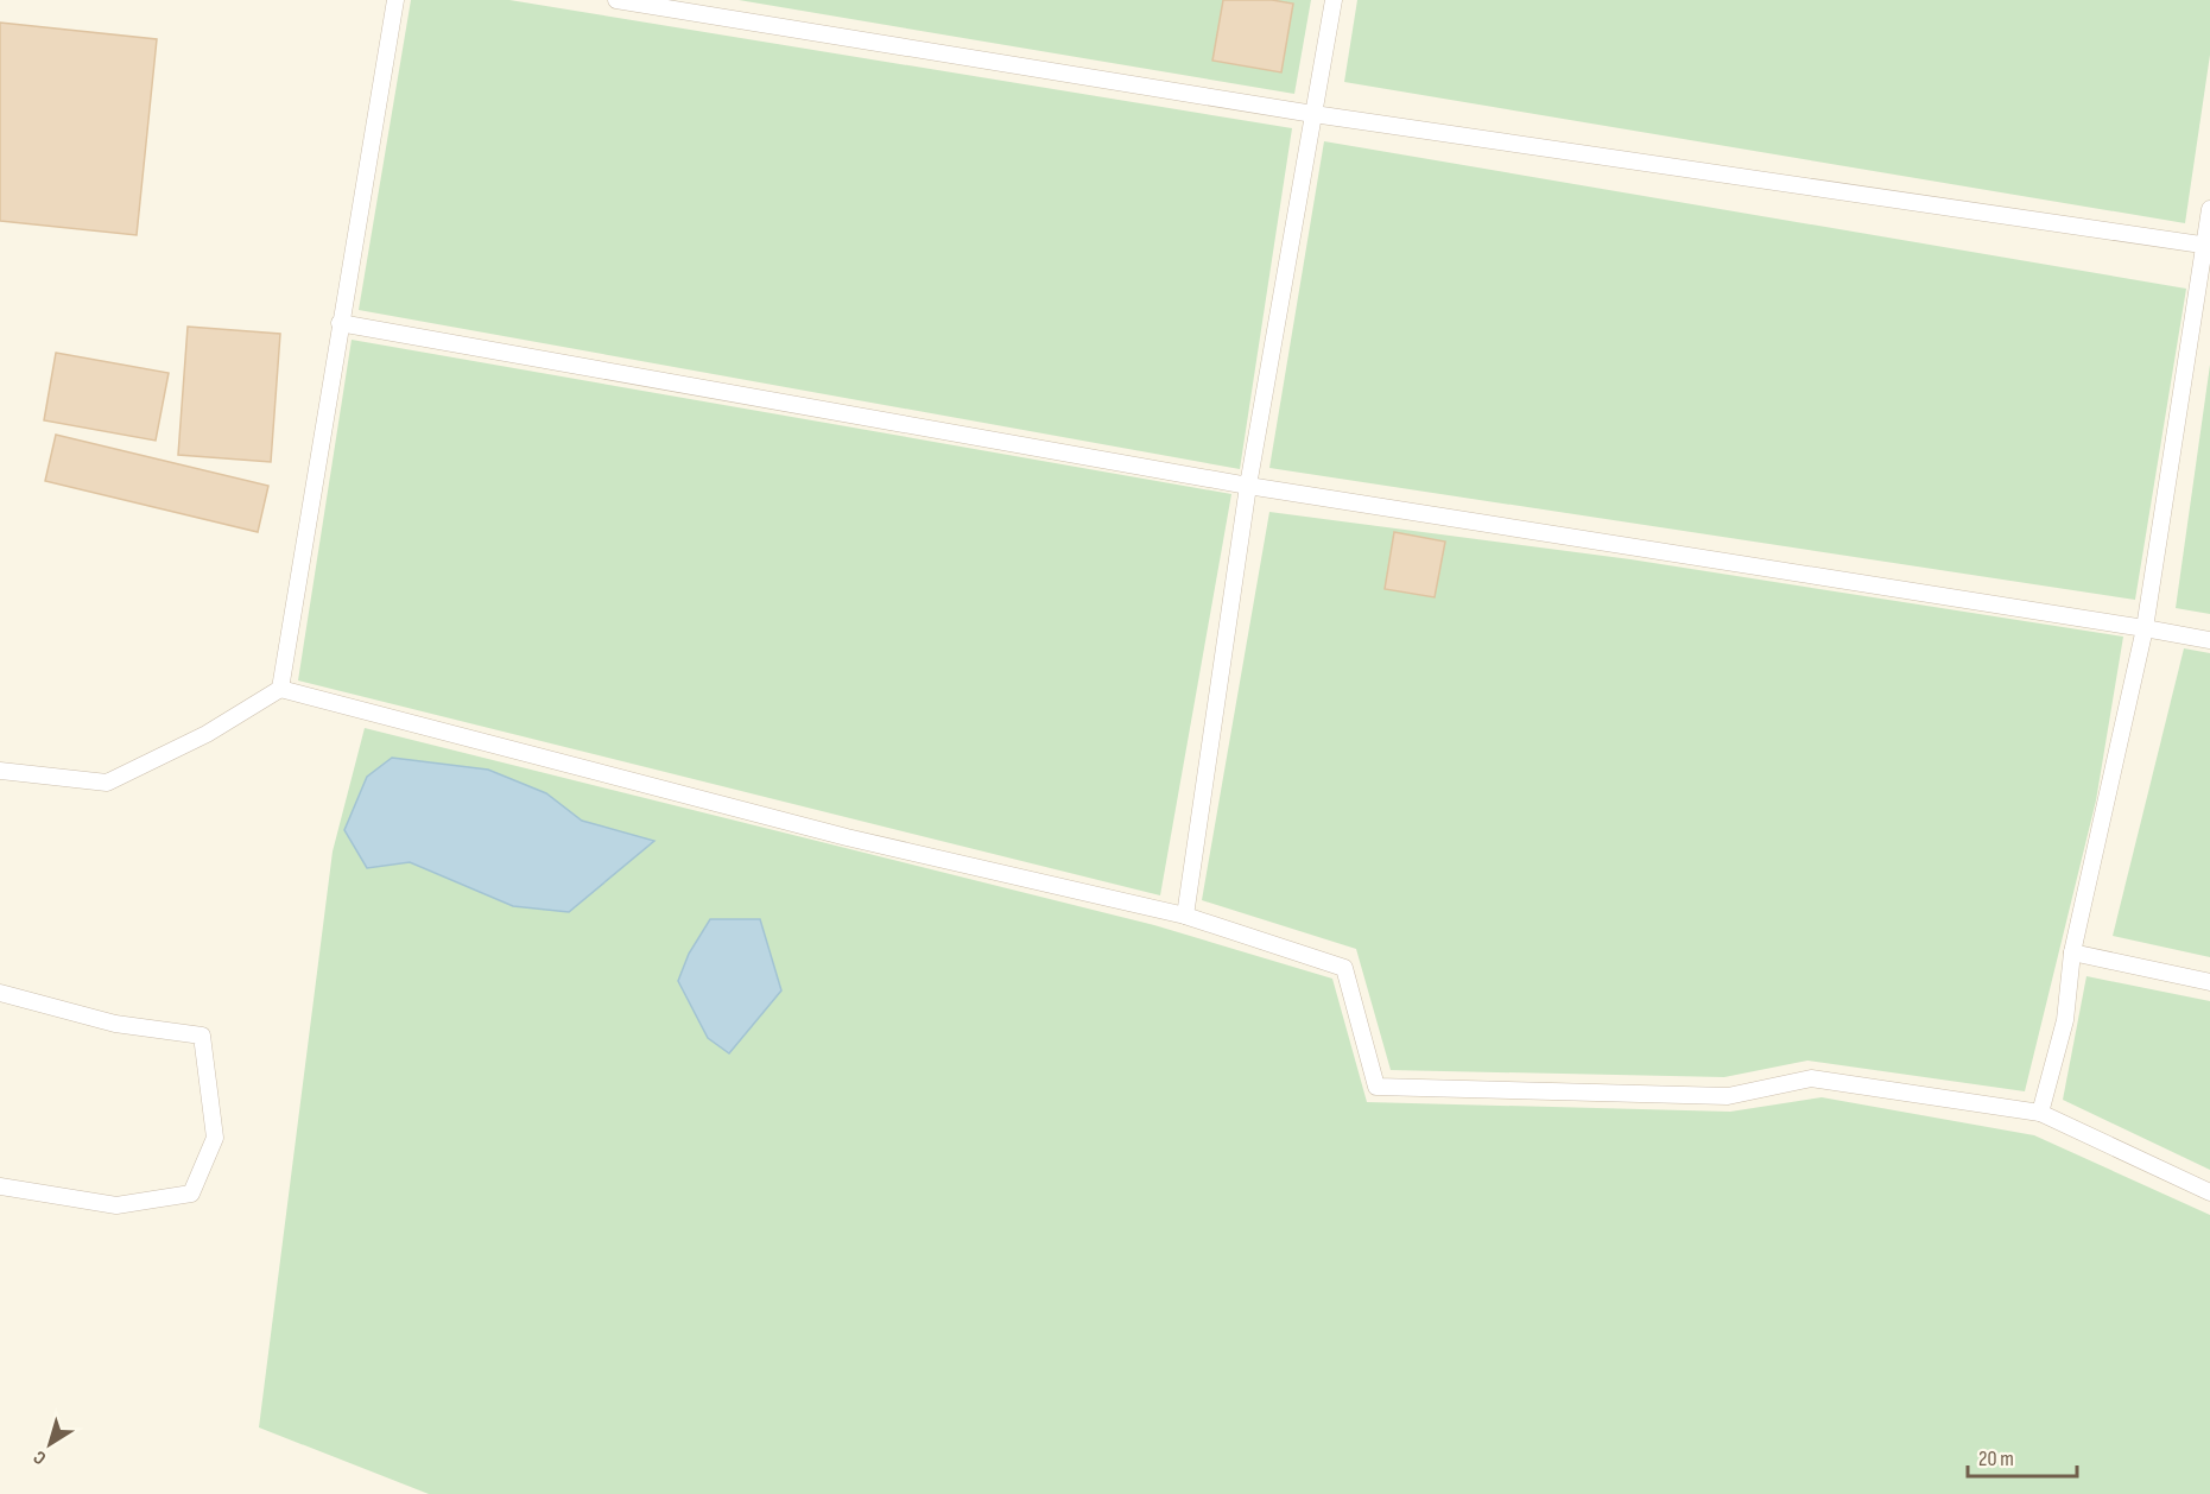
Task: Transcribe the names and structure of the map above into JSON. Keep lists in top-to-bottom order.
{
  "scale_bar": "20 m",
  "north": "bottom left"
}
